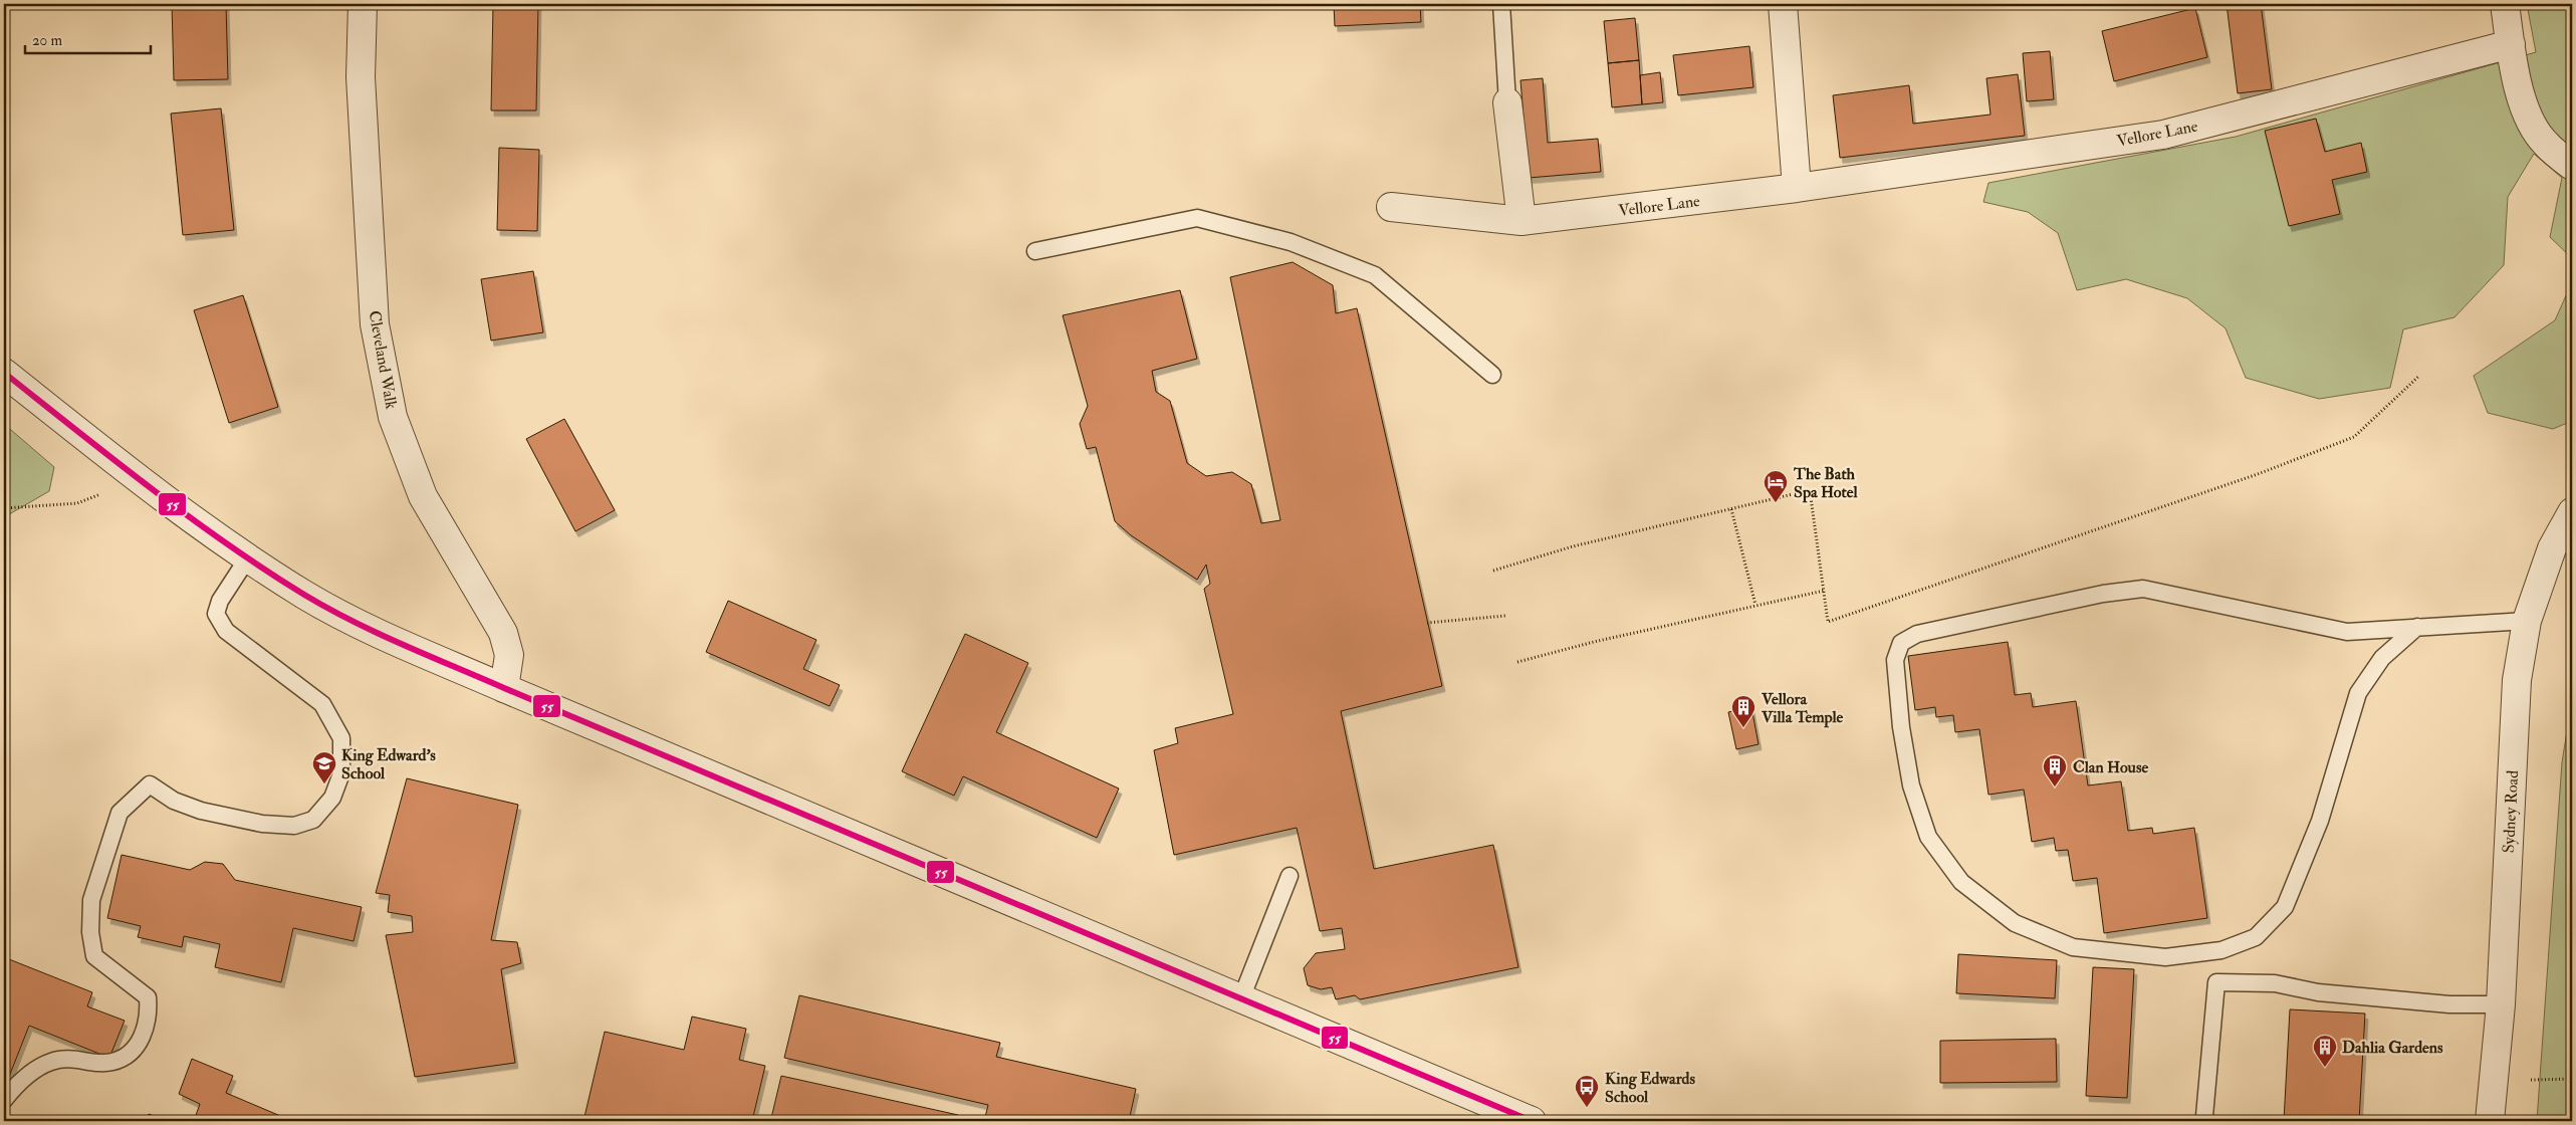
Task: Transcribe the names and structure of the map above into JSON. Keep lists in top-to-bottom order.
{
  "streets": {
    "street": ["Vellore Lane", "Cleveland Walk", "Sydney Road"]
  },
  "places": {
    "hotel": ["The Bath Spa Hotel"],
    "building": ["Vellora Villa Temple", "Clan House", "Dahlia Gardens"],
    "school or university": ["King Edward's School"],
    "bus stop": ["King Edwards School"]
  },
  "lines": ["transit line 55"],
  "scale_bar": "20 m"
}
